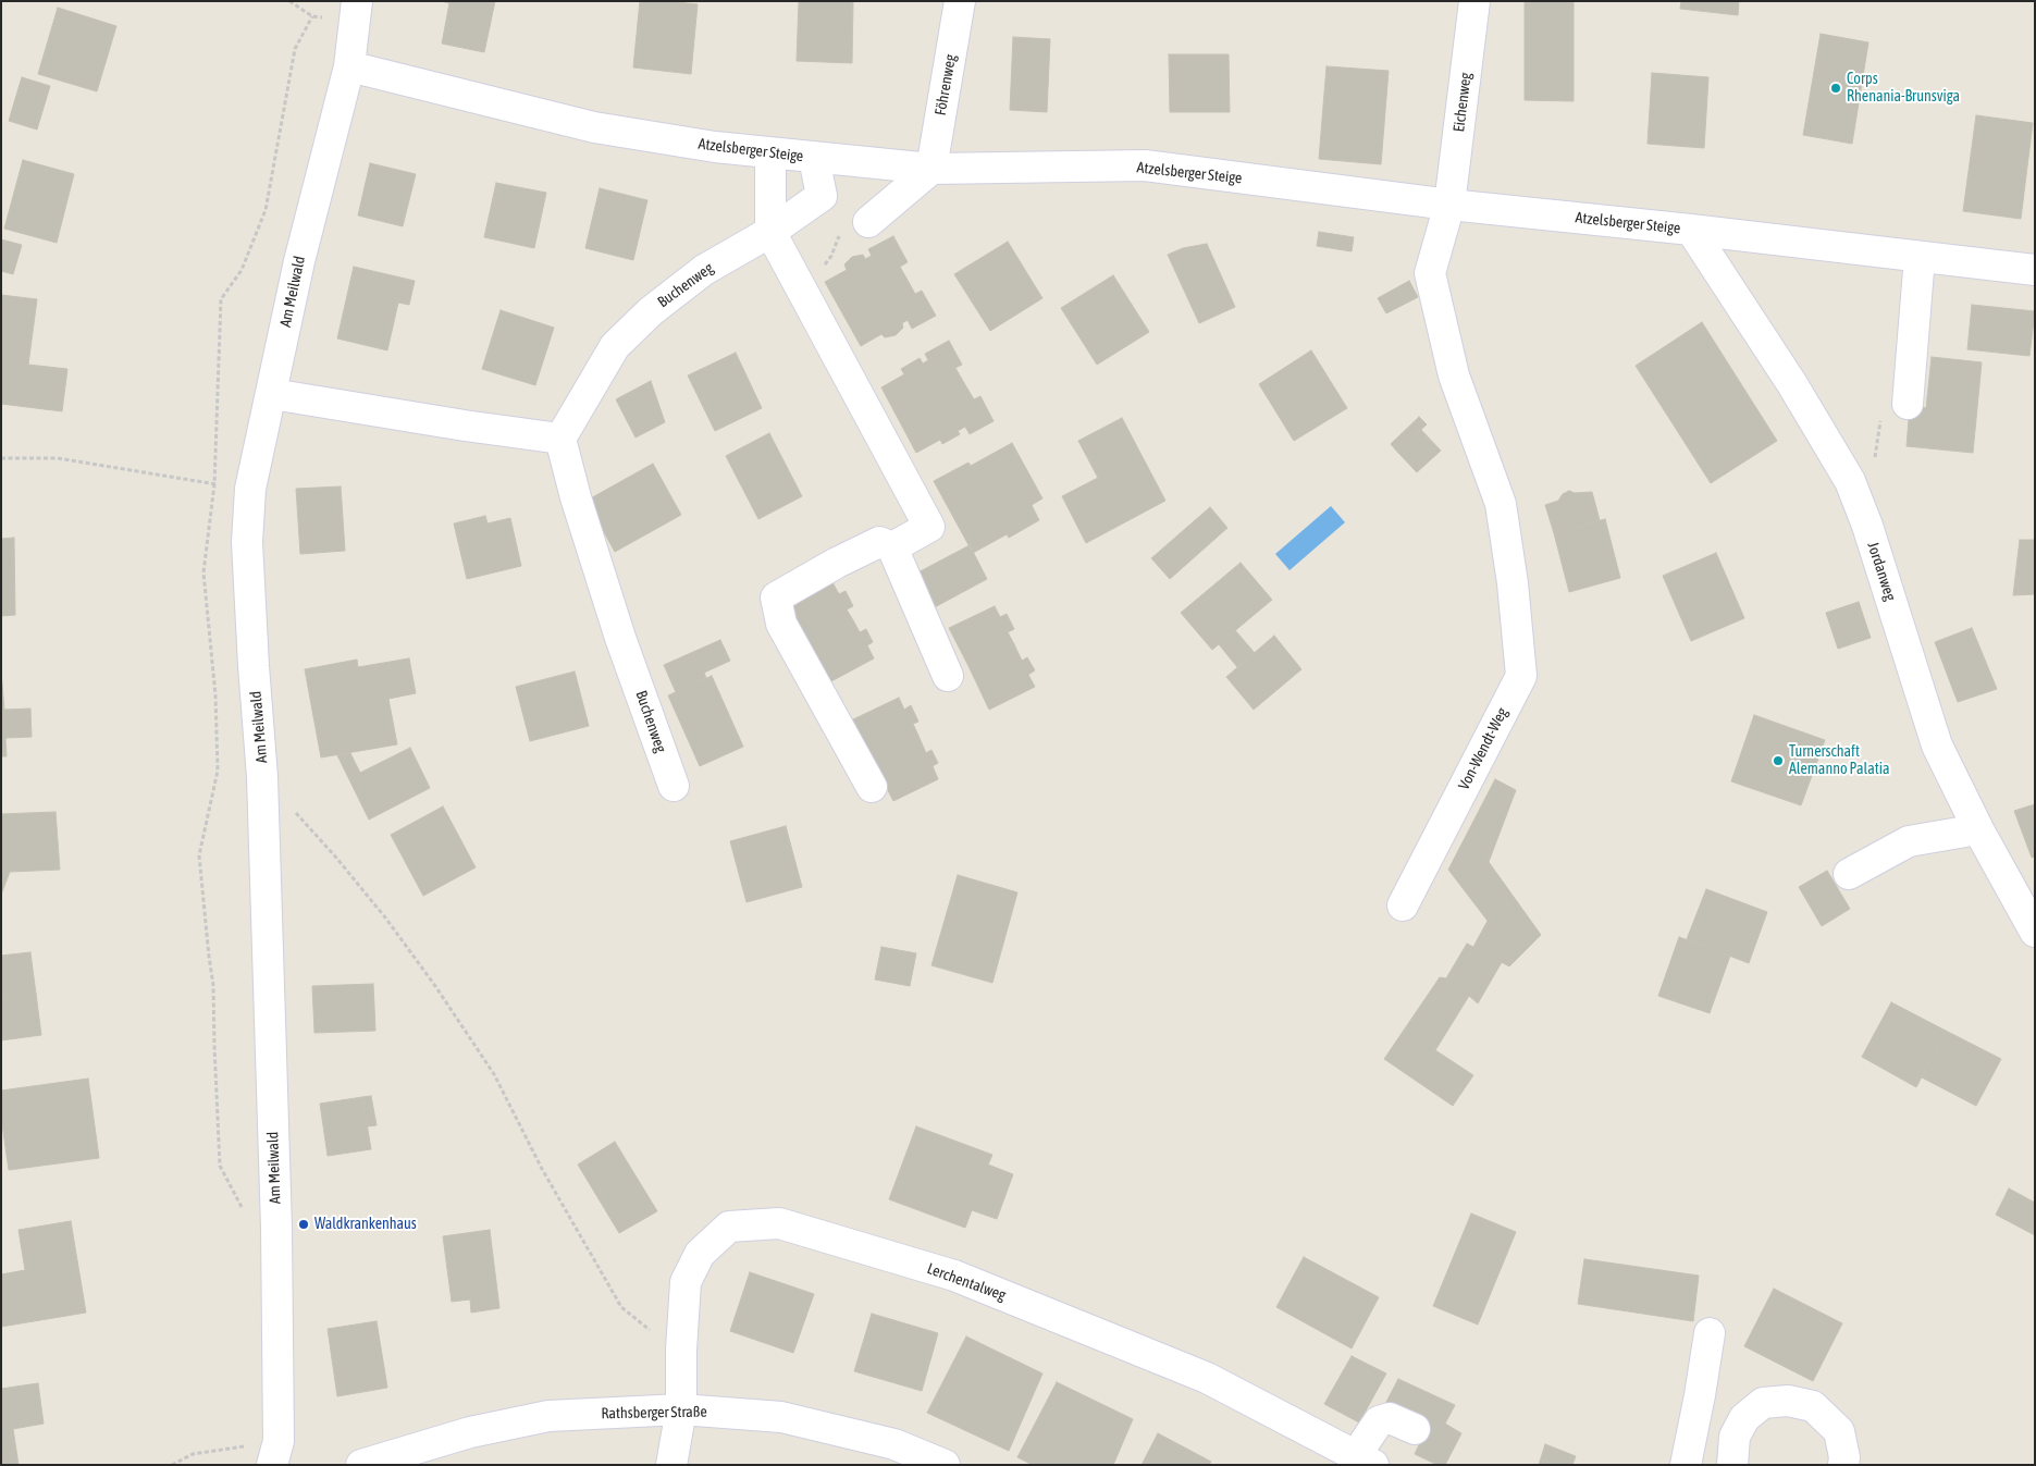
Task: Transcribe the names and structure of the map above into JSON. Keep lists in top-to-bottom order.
{
  "streets": {
    "street": [
      "Föhrenweg",
      "Eichenweg",
      "Atzelsberger Steige",
      "Buchenweg",
      "Am Meilwald",
      "Jordanweg",
      "Von-Wendt-Weg",
      "Lerchentalweg",
      "Rathsberger Straße"
    ]
  },
  "crossings": [
    ["Föhrenweg", "Atzelsberger Steige"],
    ["Eichenweg", "Atzelsberger Steige"],
    ["Eichenweg", "Von-Wendt-Weg"],
    ["Atzelsberger Steige", "Buchenweg"],
    ["Atzelsberger Steige", "Am Meilwald"],
    ["Atzelsberger Steige", "Jordanweg"],
    ["Lerchentalweg", "Rathsberger Straße"]
  ],
  "places": ["Corps Rhenania-Brunsviga", "Turnerschaft Alemanno Palatia", "Waldkrankenhaus"]
}
